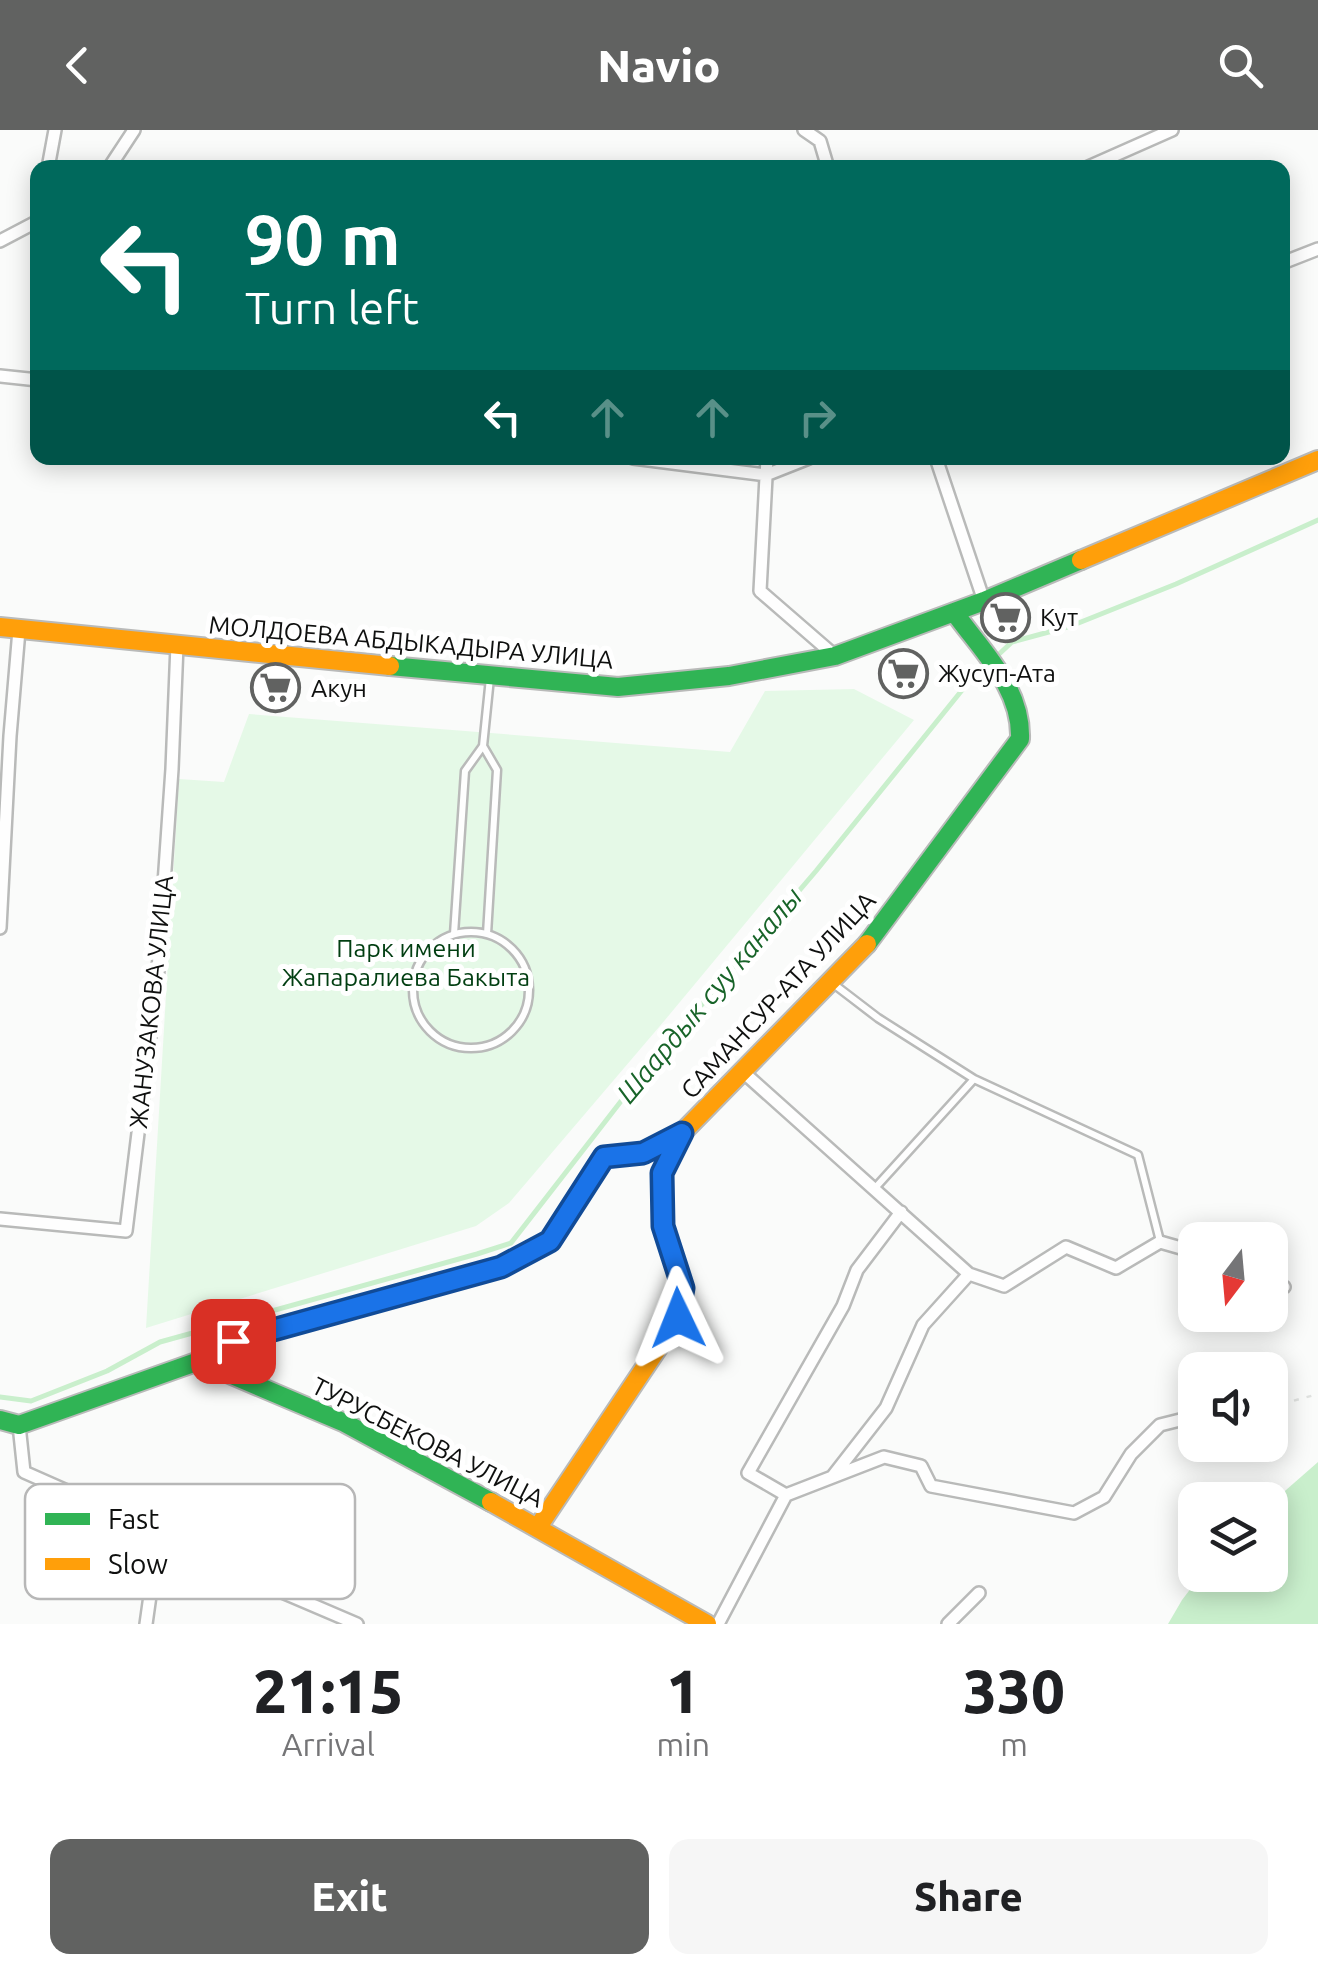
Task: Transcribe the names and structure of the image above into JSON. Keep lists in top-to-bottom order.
{
  "streets": {
    "street": [
      "МОЛДОЕВА АБДЫКАДЫРА УЛИЦА",
      "САМАНСУР-АТА УЛИЦА",
      "ЖАНУЗАКОВА УЛИЦА",
      "ТУРУСБЕКОВА УЛИЦА"
    ]
  },
  "crossings": [
    ["МОЛДОЕВА АБДЫКАДЫРА УЛИЦА", "САМАНСУР-АТА УЛИЦА"],
    ["МОЛДОЕВА АБДЫКАДЫРА УЛИЦА", "ЖАНУЗАКОВА УЛИЦА"],
    ["САМАНСУР-АТА УЛИЦА", "ТУРУСБЕКОВА УЛИЦА"]
  ],
  "water": ["Шаардык суу каналы"],
  "parks": ["Парк имени Жапаралиева Бакыта"],
  "places": {
    "supermarket": ["Кут", "Жусуп-Ата", "Акун"]
  },
  "legend": ["Fast", "Slow"],
  "north": "bottom",
  "page": {
    "header": "Navio",
    "turn": ["90 m", "Turn left"],
    "eta": [
      "21:15",
      "Arrival",
      "1",
      "min",
      "330",
      "m"
    ],
    "buttons": ["Exit", "Share"]
  }
}
